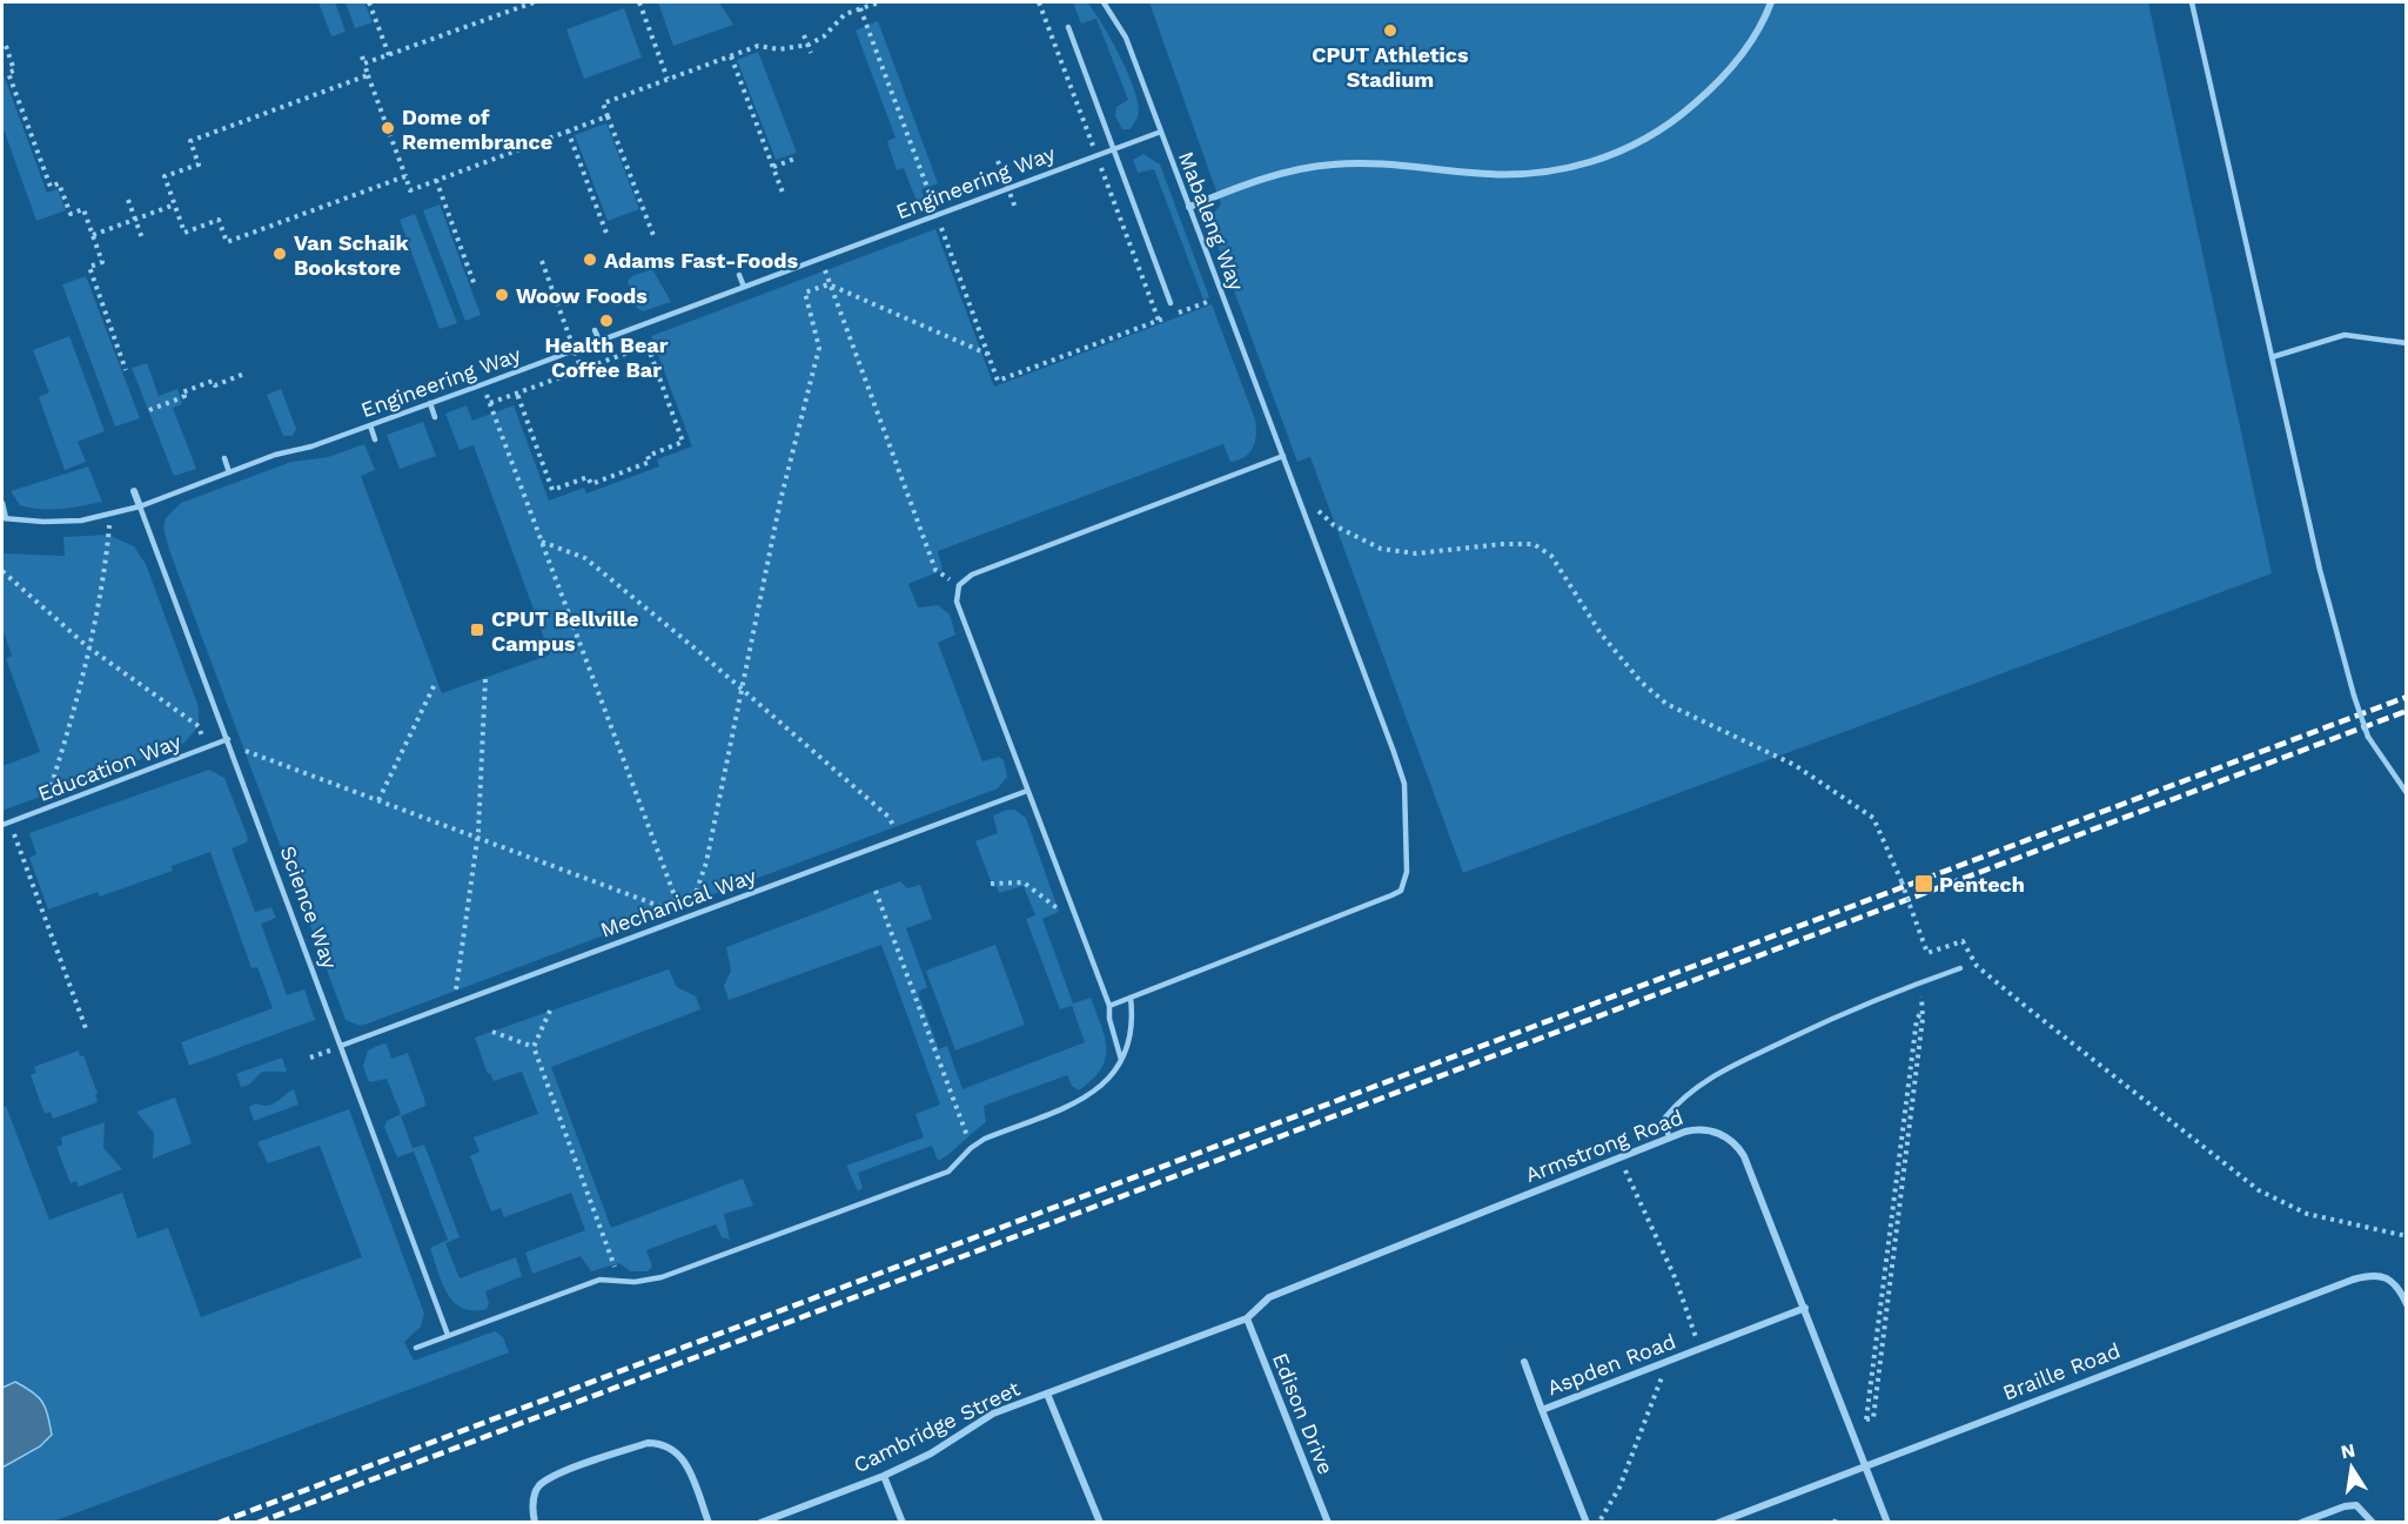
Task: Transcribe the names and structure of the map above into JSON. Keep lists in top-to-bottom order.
{
  "streets": {
    "street": [
      "Science Way",
      "Armstrong Road",
      "Aspden Road",
      "Braille Road",
      "Edison Drive",
      "Cambridge Street"
    ],
    "lane": [
      "Engineering Way",
      "Mabaleng Way",
      "Education Way",
      "Mechanical Way"
    ]
  },
  "crossings": [
    ["Engineering Way", "Mabaleng Way"],
    ["Engineering Way", "Science Way"],
    ["Education Way", "Science Way"],
    ["Mechanical Way", "Science Way"],
    ["Armstrong Road", "Aspden Road"],
    ["Armstrong Road", "Braille Road"],
    ["Armstrong Road", "Edison Drive"],
    ["Armstrong Road", "Cambridge Street"],
    ["Edison Drive", "Cambridge Street"]
  ],
  "places": {
    "other": [
      "CPUT Athletics Stadium",
      "Dome of Remembrance",
      "Van Schaik Bookstore",
      "Adams Fast-Foods",
      "Woow Foods",
      "Health Bear Coffee Bar"
    ],
    "transit": ["CPUT Bellville Campus", "Pentech"]
  },
  "north": "top"
}
